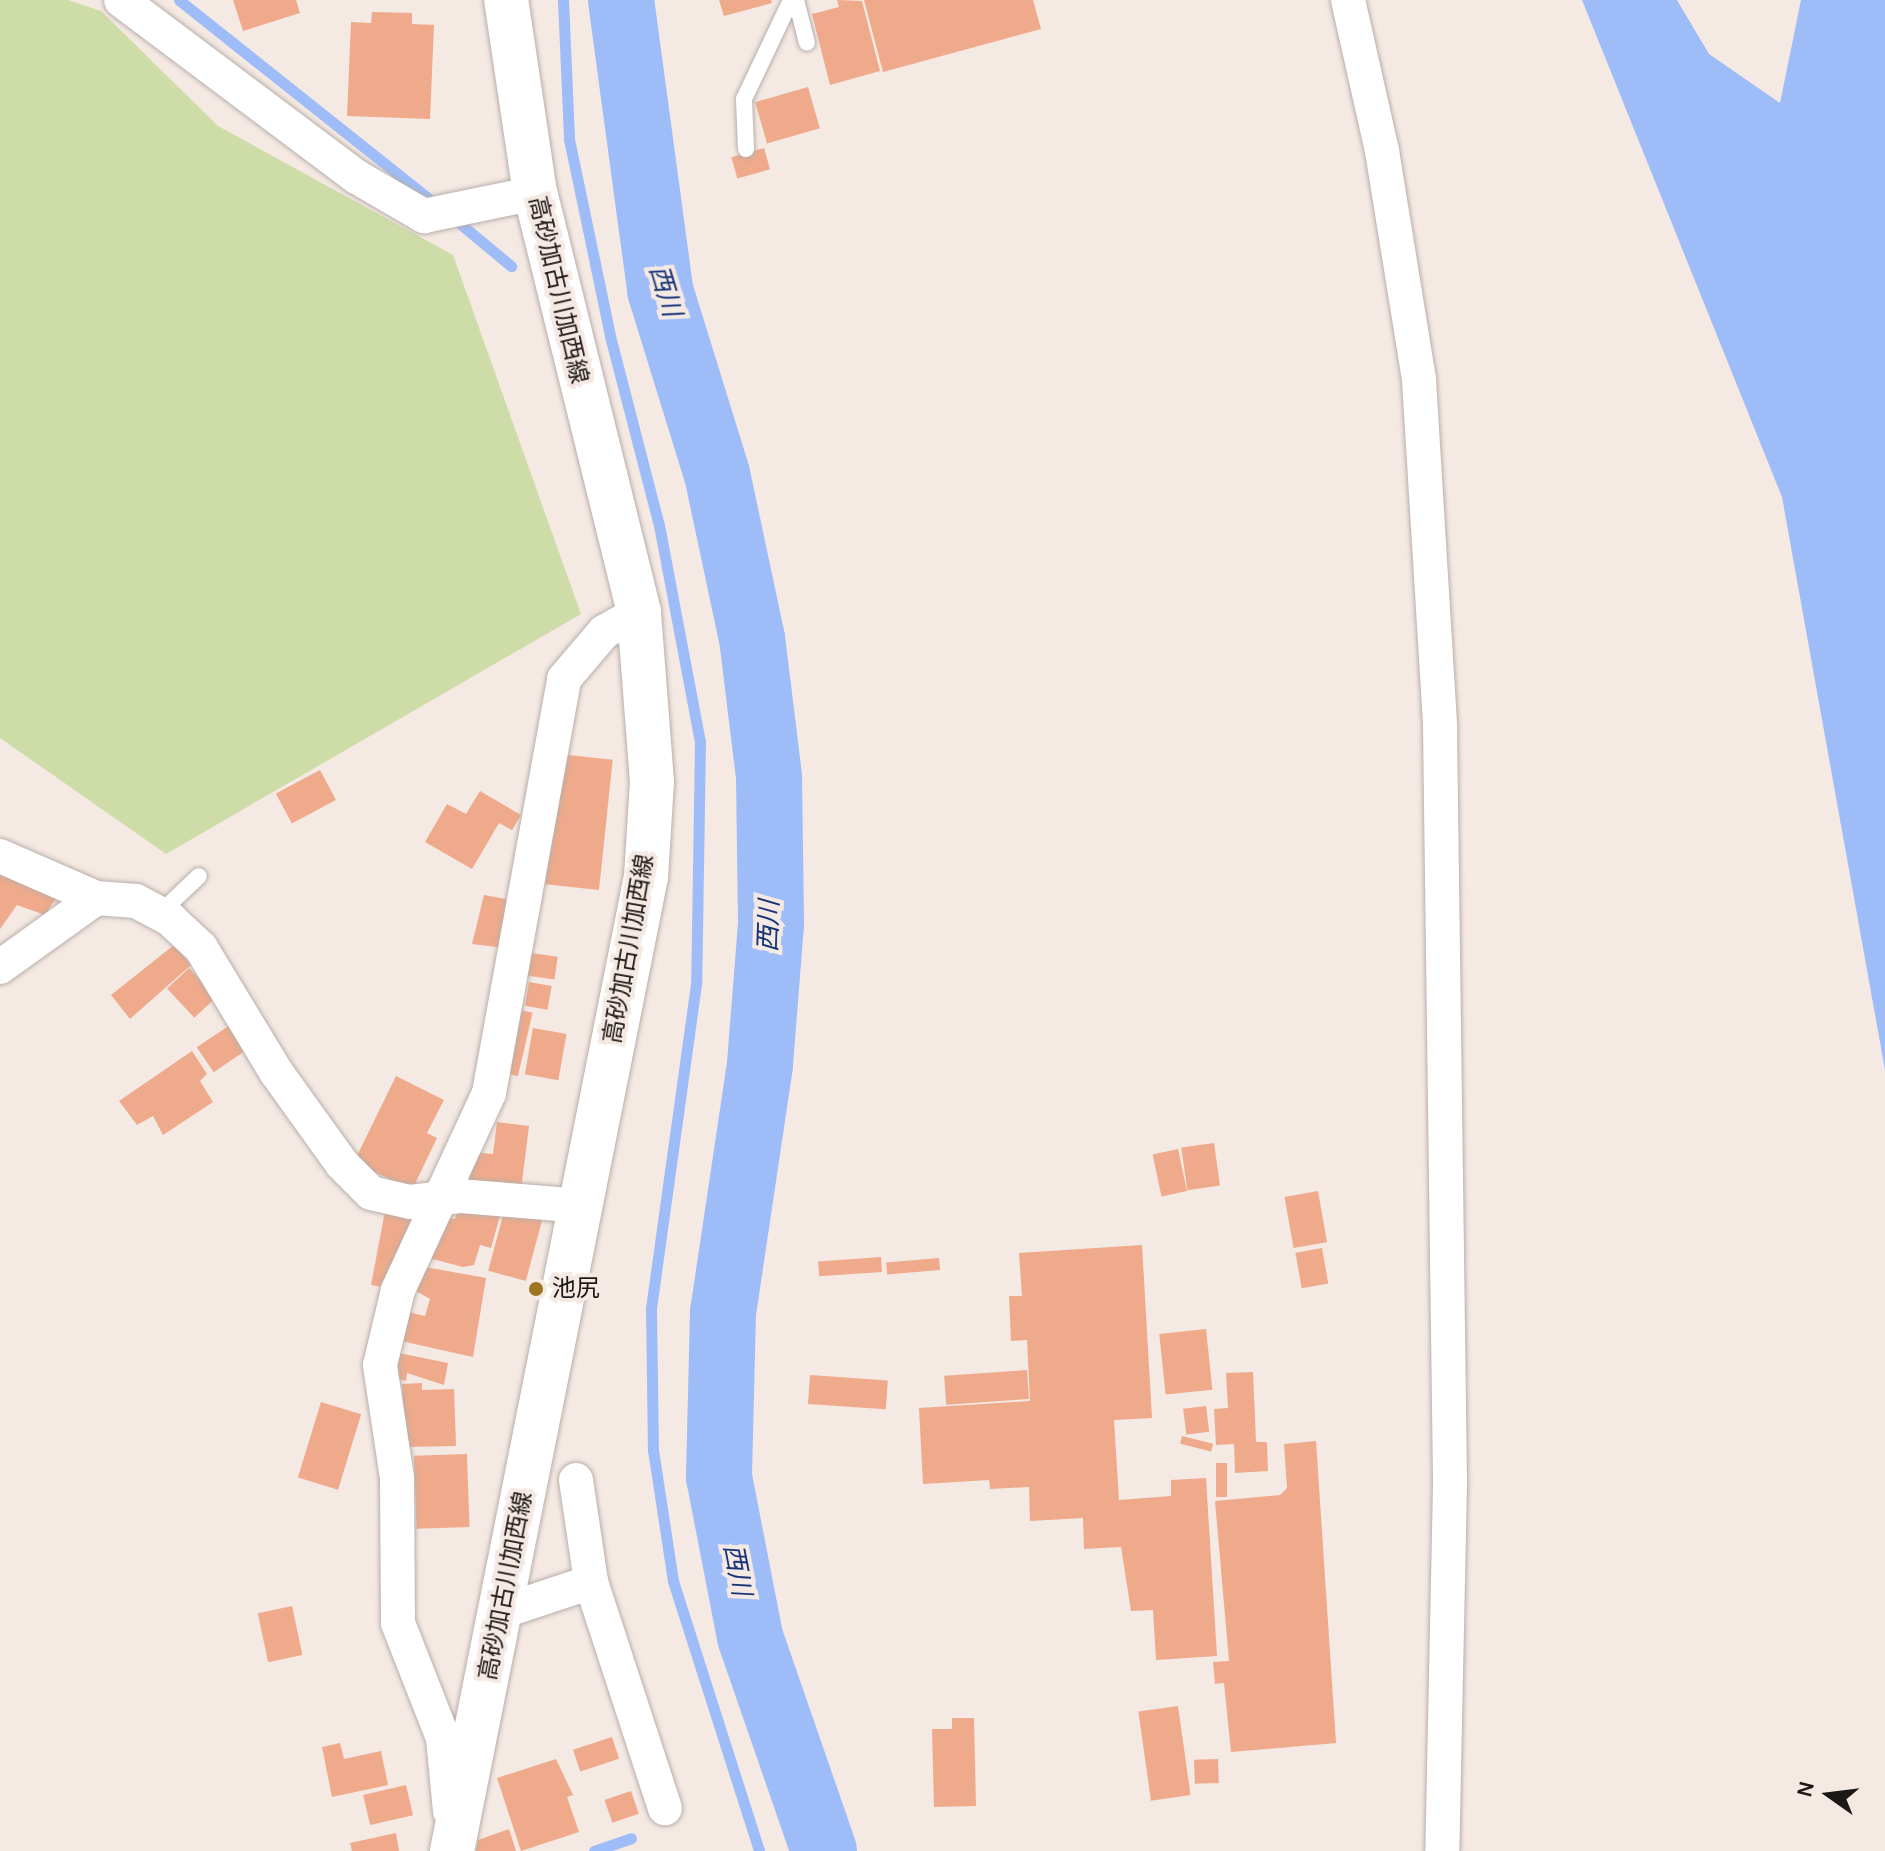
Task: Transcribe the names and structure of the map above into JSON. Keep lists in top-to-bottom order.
{
  "streets": {
    "main road": ["高砂加古川加西線"]
  },
  "water": ["西川"],
  "places": ["池尻"],
  "north": "left"
}
